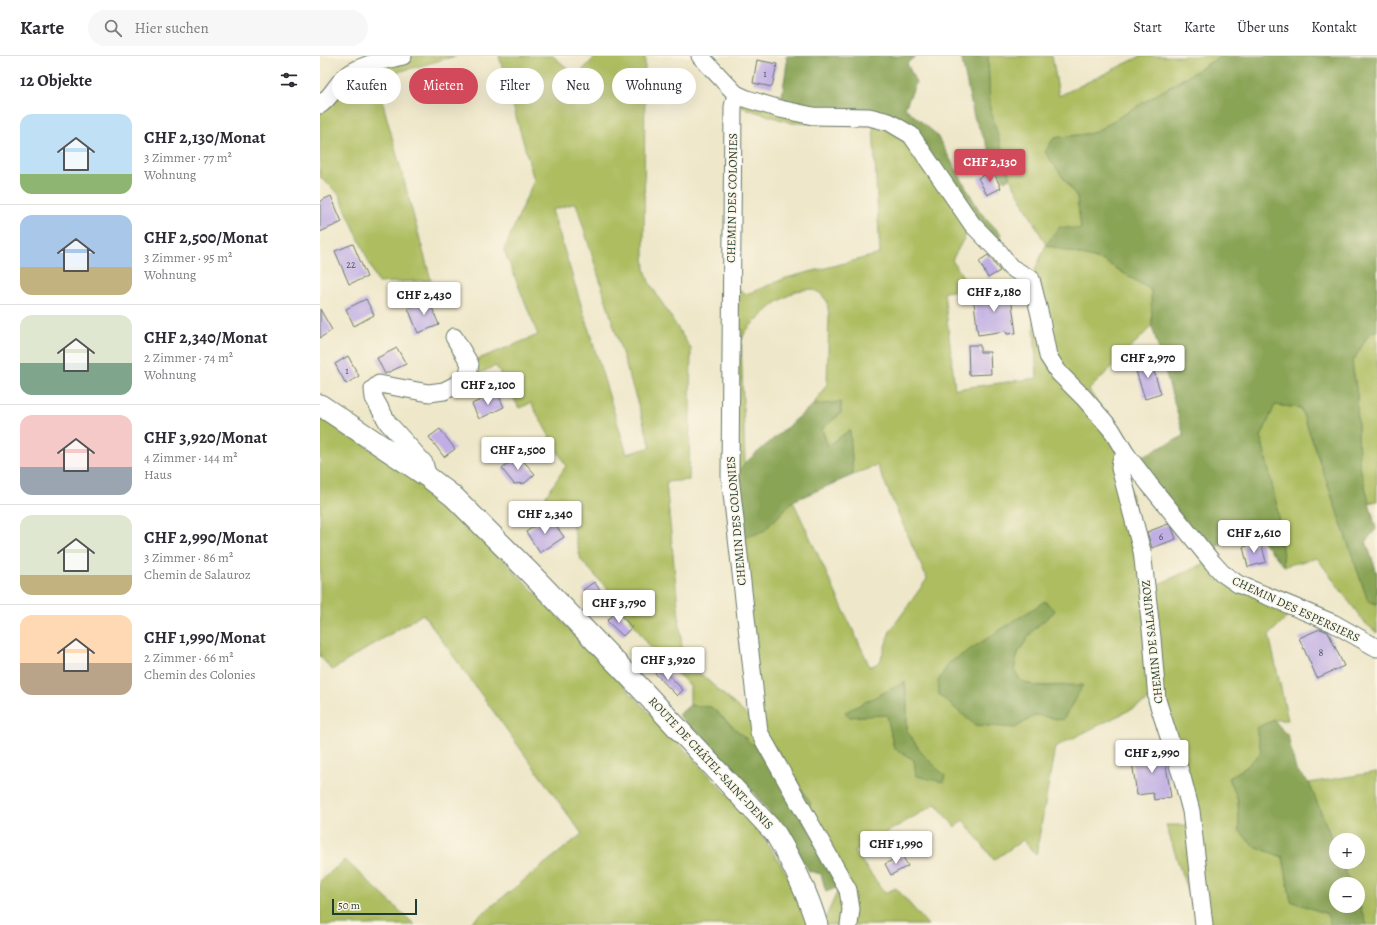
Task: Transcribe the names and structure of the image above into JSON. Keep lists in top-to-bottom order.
{
  "streets": {
    "main road": ["ROUTE DE CHÂTEL-SAINT-DENIS"],
    "street": ["CHEMIN DES COLONIES", "CHEMIN DES ESPERSIERS", "CHEMIN DE SALAUROZ"]
  },
  "crossings": [
    ["CHEMIN DES COLONIES", "CHEMIN DES ESPERSIERS"],
    ["CHEMIN DES ESPERSIERS", "CHEMIN DE SALAUROZ"]
  ],
  "house_numbers": [
    "1",
    "22",
    "1",
    "6",
    "8"
  ],
  "scale_bar": "50 m",
  "page": {
    "header": "Karte",
    "search": "Hier suchen",
    "nav": [
      "Start",
      "Karte",
      "Über uns",
      "Kontakt"
    ],
    "heading": "12 Objekte",
    "chip": [
      "Kaufen",
      "Mieten",
      "Filter",
      "Neu",
      "Wohnung"
    ],
    "list": [
      {
        "name": "CHF 2,130/Monat",
        "note": "3 Zimmer · 77 m² · Wohnung"
      },
      {
        "name": "CHF 2,500/Monat",
        "note": "3 Zimmer · 95 m² · Wohnung"
      },
      {
        "name": "CHF 2,340/Monat",
        "note": "2 Zimmer · 74 m² · Wohnung"
      },
      {
        "name": "CHF 3,920/Monat",
        "note": "4 Zimmer · 144 m² · Haus"
      },
      {
        "name": "CHF 2,990/Monat",
        "note": "3 Zimmer · 86 m² · Chemin de Salauroz"
      },
      {
        "name": "CHF 1,990/Monat",
        "note": "2 Zimmer · 66 m² · Chemin des Colonies"
      }
    ],
    "price": [
      "CHF 2,130",
      "CHF 2,180",
      "CHF 2,430",
      "CHF 2,970",
      "CHF 2,100",
      "CHF 2,500",
      "CHF 2,340",
      "CHF 2,610",
      "CHF 3,790",
      "CHF 3,920",
      "CHF 2,990",
      "CHF 1,990"
    ],
    "map_buttons": ["+", "−"],
    "scale": "50 m"
  }
}
